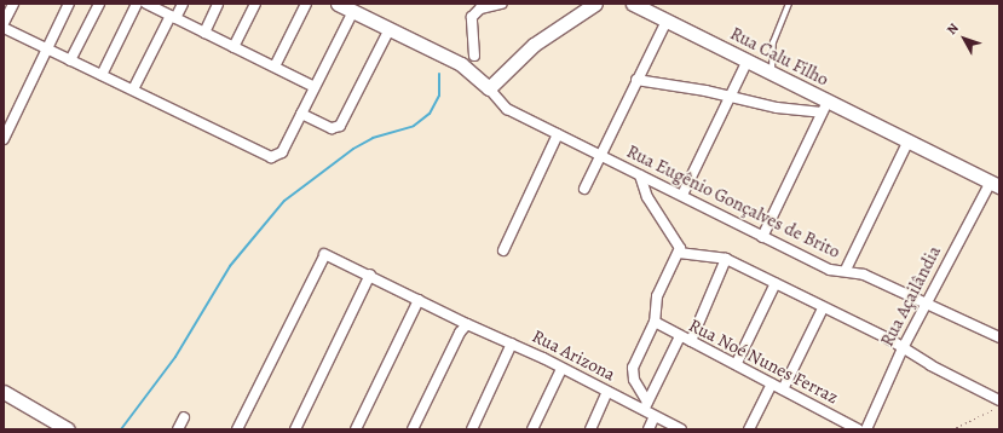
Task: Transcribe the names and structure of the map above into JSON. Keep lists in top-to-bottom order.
{
  "streets": {
    "street": [
      "Rua Calu Filho",
      "Rua Eugênio Gonçalves de Brito",
      "Rua Açailândia",
      "Rua Arizona",
      "Rua Noé Nunes Ferraz"
    ]
  },
  "crossings": [
    ["Rua Calu Filho", "Rua Eugênio Gonçalves de Brito"],
    ["Rua Eugênio Gonçalves de Brito", "Rua Açailândia"]
  ],
  "north": "top left"
}
